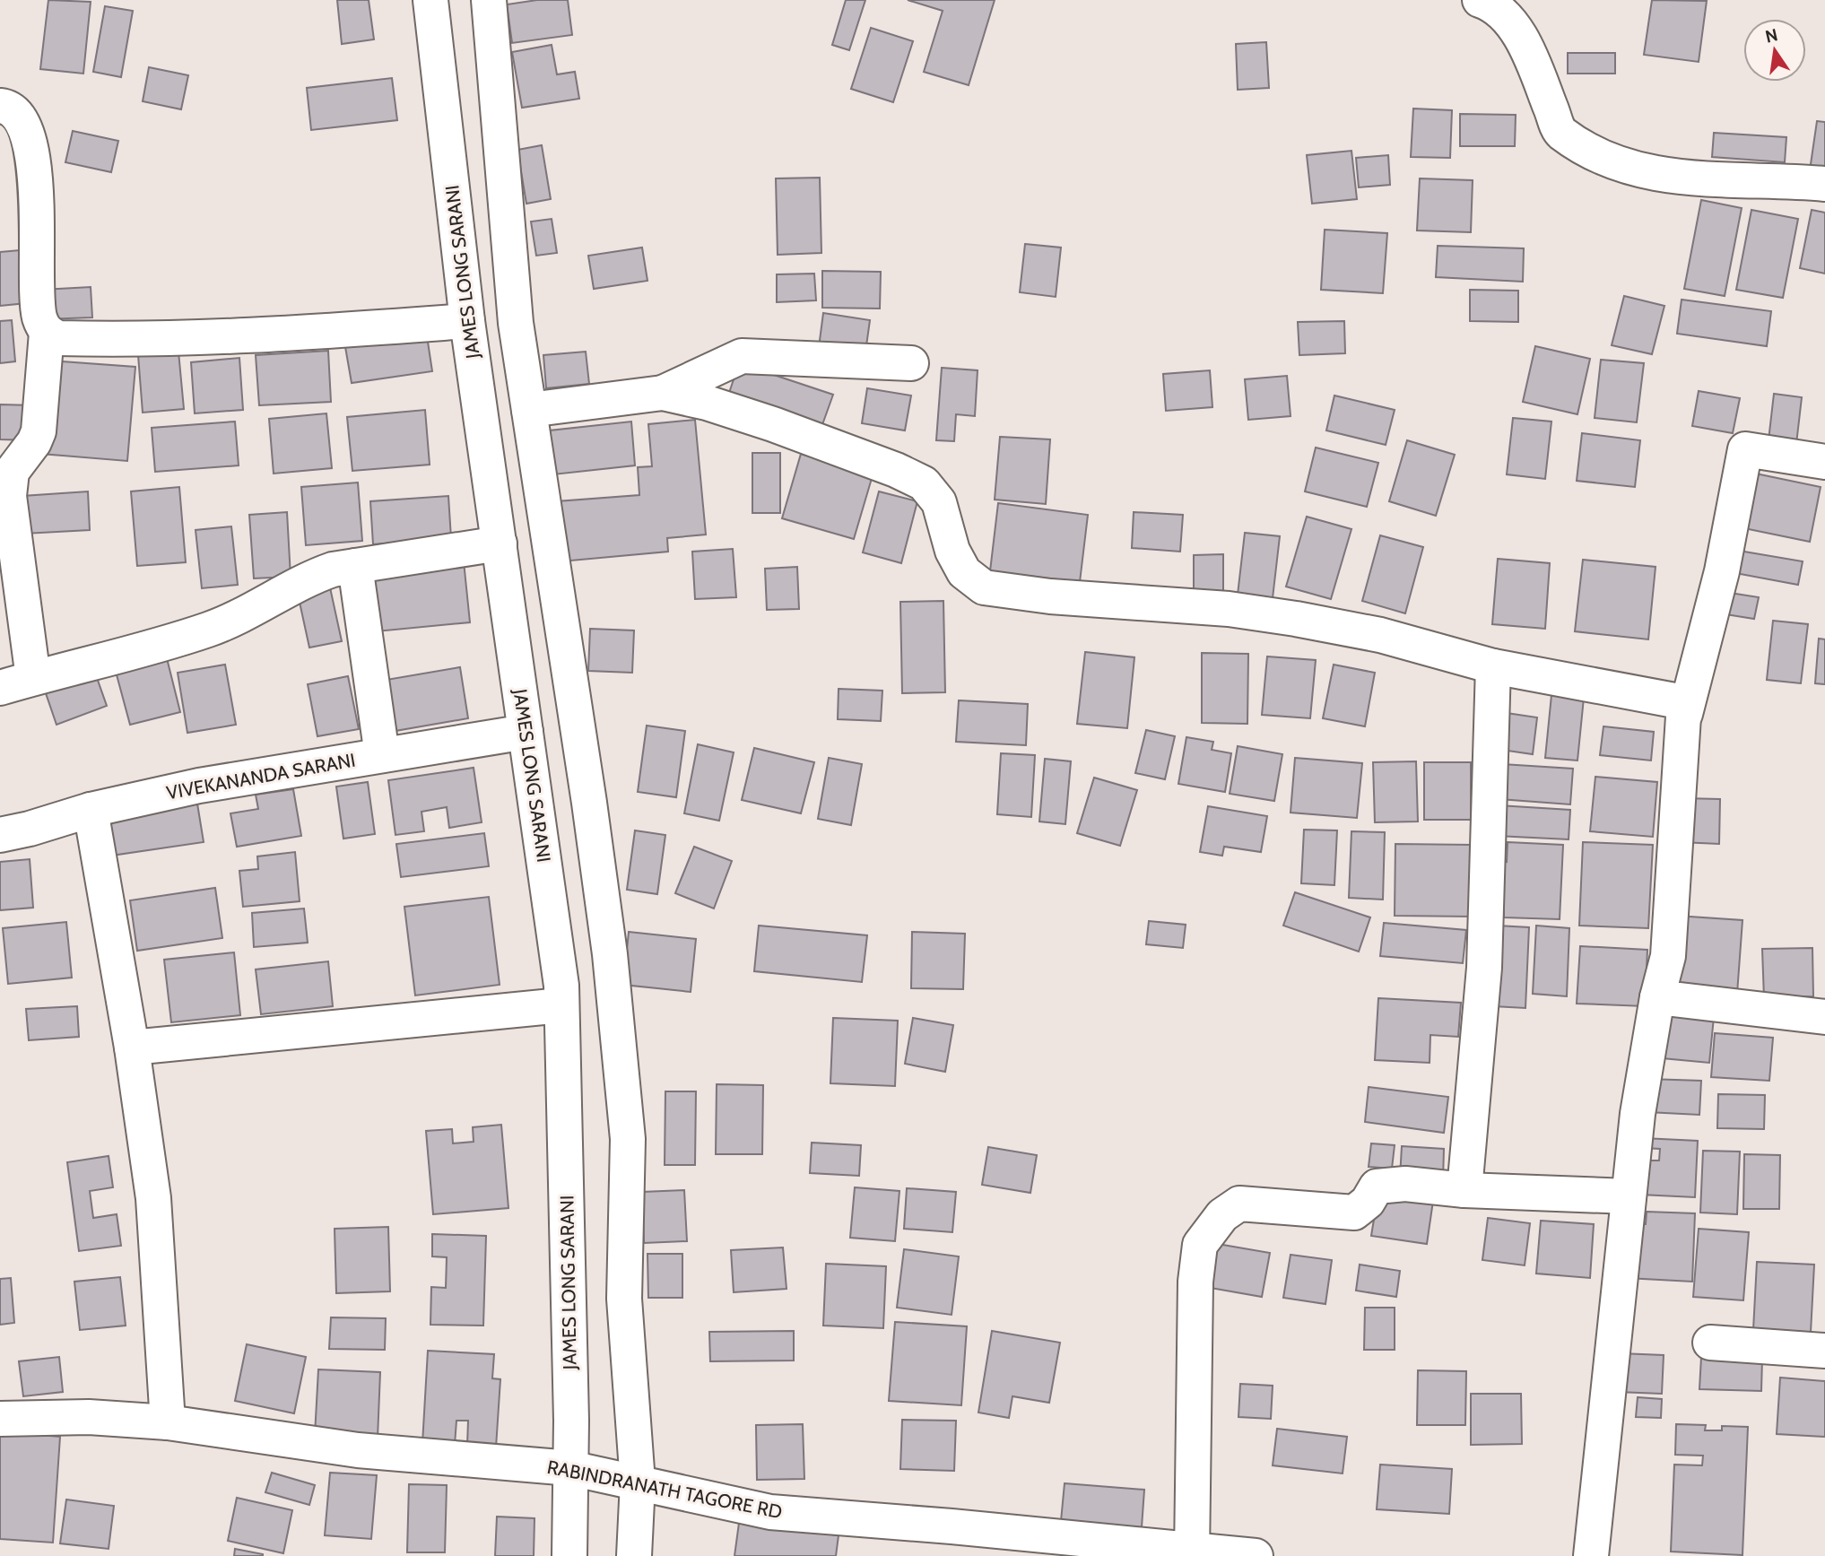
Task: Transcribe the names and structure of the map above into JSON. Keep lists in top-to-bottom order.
{
  "streets": {
    "street": ["JAMES LONG SARANI", "VIVEKANANDA SARANI", "RABINDRANATH TAGORE RD"]
  },
  "crossings": [
    ["JAMES LONG SARANI", "VIVEKANANDA SARANI"],
    ["JAMES LONG SARANI", "RABINDRANATH TAGORE RD"]
  ],
  "north": "top"
}
